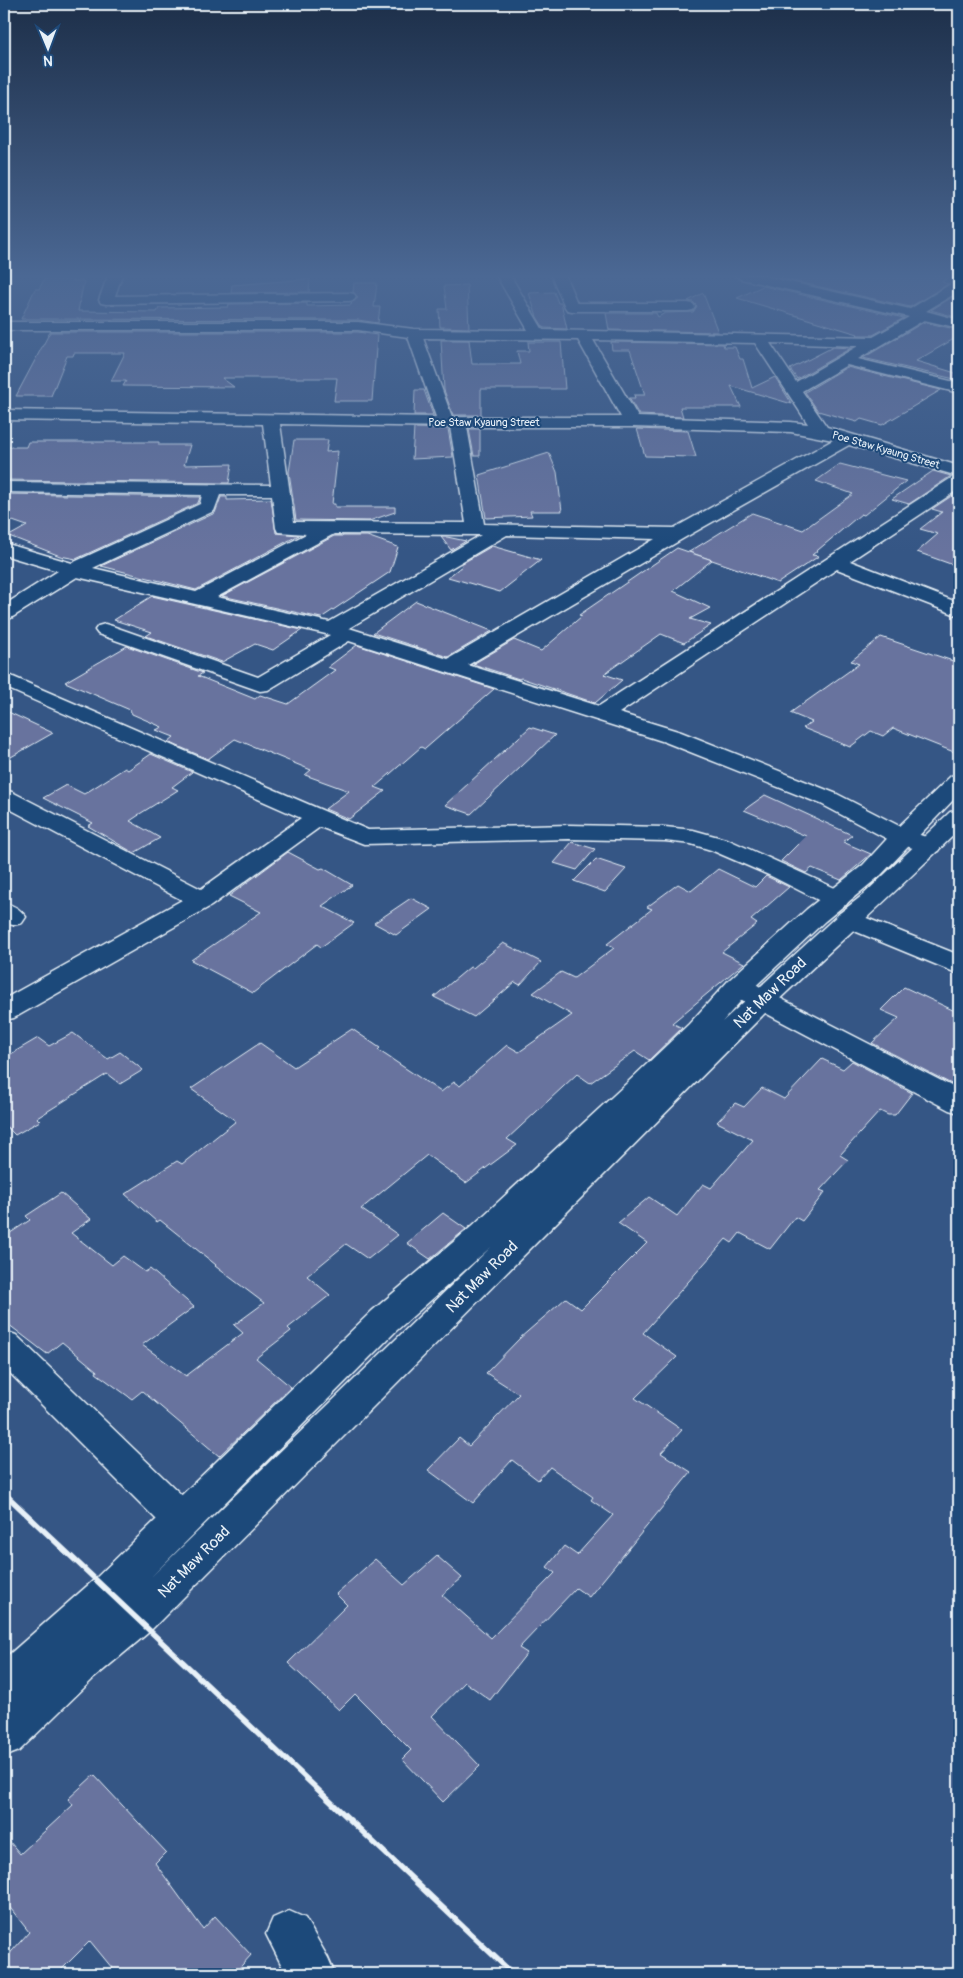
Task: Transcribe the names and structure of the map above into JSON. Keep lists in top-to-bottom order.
{
  "streets": {
    "street": ["Poe Staw Kyaung Street", "Nat Maw Road"]
  },
  "north": "bottom"
}
